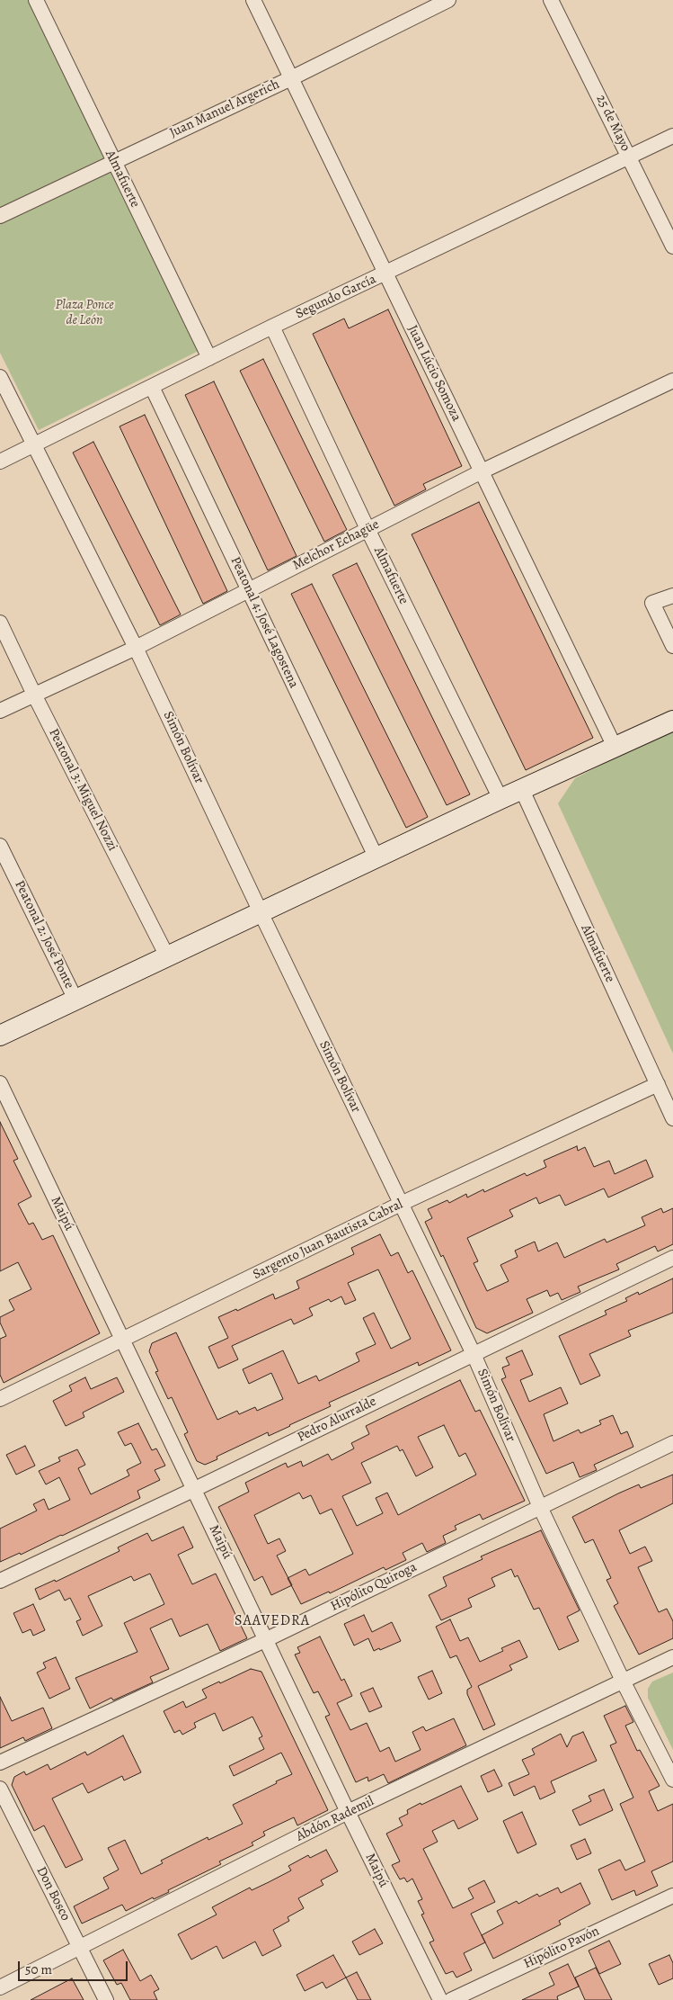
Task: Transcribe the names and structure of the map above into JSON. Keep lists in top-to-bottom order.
{
  "streets": {
    "street": [
      "Juan Manuel Argerich",
      "25 de Mayo",
      "Almafuerte",
      "Segundo García",
      "Juan Lúcio Somoza",
      "Melchor Echagüe",
      "Peatonal 4: José Lagostena",
      "Simón Bolívar",
      "Peatonal 3: Miguel Nozzi",
      "Peatonal 2: José Ponte",
      "Maipú",
      "Sargento Juan Bautista Cabral",
      "Pedro Alurralde",
      "Hipólito Quiroga",
      "Abdón Rademil",
      "Don Bosco",
      "Hipólito Pavón"
    ]
  },
  "crossings": [
    ["Juan Manuel Argerich", "Almafuerte"],
    ["Juan Manuel Argerich", "Juan Lúcio Somoza"],
    ["25 de Mayo", "Segundo García"],
    ["Almafuerte", "Segundo García"],
    ["Almafuerte", "Melchor Echagüe"],
    ["Almafuerte", "Sargento Juan Bautista Cabral"],
    ["Segundo García", "Juan Lúcio Somoza"],
    ["Segundo García", "Peatonal 4: José Lagostena"],
    ["Segundo García", "Simón Bolívar"],
    ["Juan Lúcio Somoza", "Melchor Echagüe"],
    ["Melchor Echagüe", "Peatonal 4: José Lagostena"],
    ["Melchor Echagüe", "Simón Bolívar"],
    ["Melchor Echagüe", "Peatonal 3: Miguel Nozzi"],
    ["Simón Bolívar", "Sargento Juan Bautista Cabral"],
    ["Simón Bolívar", "Pedro Alurralde"],
    ["Simón Bolívar", "Hipólito Quiroga"],
    ["Simón Bolívar", "Abdón Rademil"],
    ["Maipú", "Sargento Juan Bautista Cabral"],
    ["Maipú", "Pedro Alurralde"],
    ["Maipú", "Hipólito Quiroga"],
    ["Maipú", "Abdón Rademil"],
    ["Abdón Rademil", "Don Bosco"]
  ],
  "districts": ["SAAVEDRA"],
  "parks": ["Plaza Ponce de León"],
  "scale_bar": "50 m"
}
